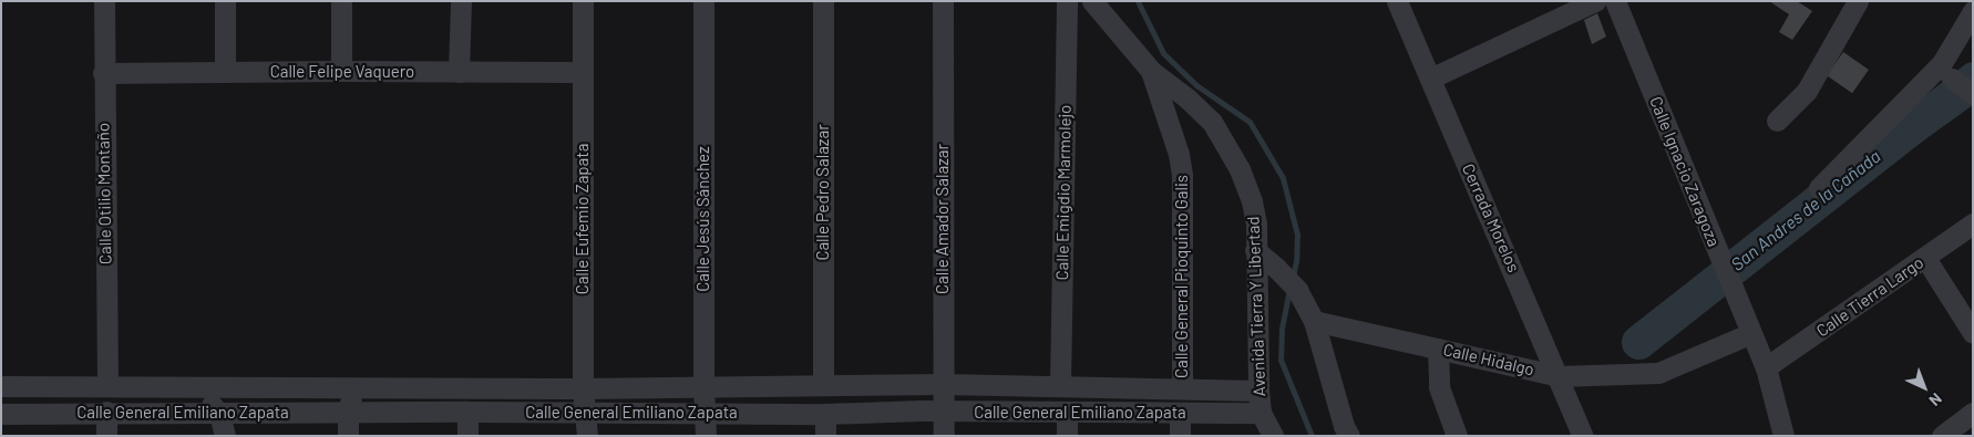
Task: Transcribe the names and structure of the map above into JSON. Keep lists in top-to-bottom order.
{
  "streets": {
    "street": [
      "Calle Felipe Vaquero",
      "Calle Ignacio Zaragoza",
      "Calle Pedro Salazar",
      "Calle Emigdio Marmolejo",
      "Calle Otilio Montaño",
      "Cerrada Morelos",
      "Calle Eufemio Zapata",
      "Calle Jesús Sánchez",
      "Calle Amador Salazar",
      "Calle General Pioquinto Galis",
      "Calle Tierra Largo",
      "Avenida Tierra Y Libertad",
      "Calle Hidalgo",
      "Calle General Emiliano Zapata"
    ]
  },
  "crossings": [
    ["Calle Felipe Vaquero", "Calle Otilio Montaño"],
    ["Calle Felipe Vaquero", "Calle Eufemio Zapata"],
    ["Calle Ignacio Zaragoza", "Calle Tierra Largo"],
    ["Calle Ignacio Zaragoza", "Calle Hidalgo"],
    ["Calle Pedro Salazar", "Calle General Emiliano Zapata"],
    ["Calle Emigdio Marmolejo", "Calle General Emiliano Zapata"],
    ["Calle Otilio Montaño", "Calle General Emiliano Zapata"],
    ["Cerrada Morelos", "Calle Hidalgo"],
    ["Calle Eufemio Zapata", "Calle General Emiliano Zapata"],
    ["Calle Jesús Sánchez", "Calle General Emiliano Zapata"],
    ["Calle Amador Salazar", "Calle General Emiliano Zapata"],
    ["Calle General Pioquinto Galis", "Avenida Tierra Y Libertad"],
    ["Calle General Pioquinto Galis", "Calle General Emiliano Zapata"],
    ["Avenida Tierra Y Libertad", "Calle General Emiliano Zapata"]
  ],
  "water": ["San Andres de la Cañada"],
  "north": "bottom right"
}
